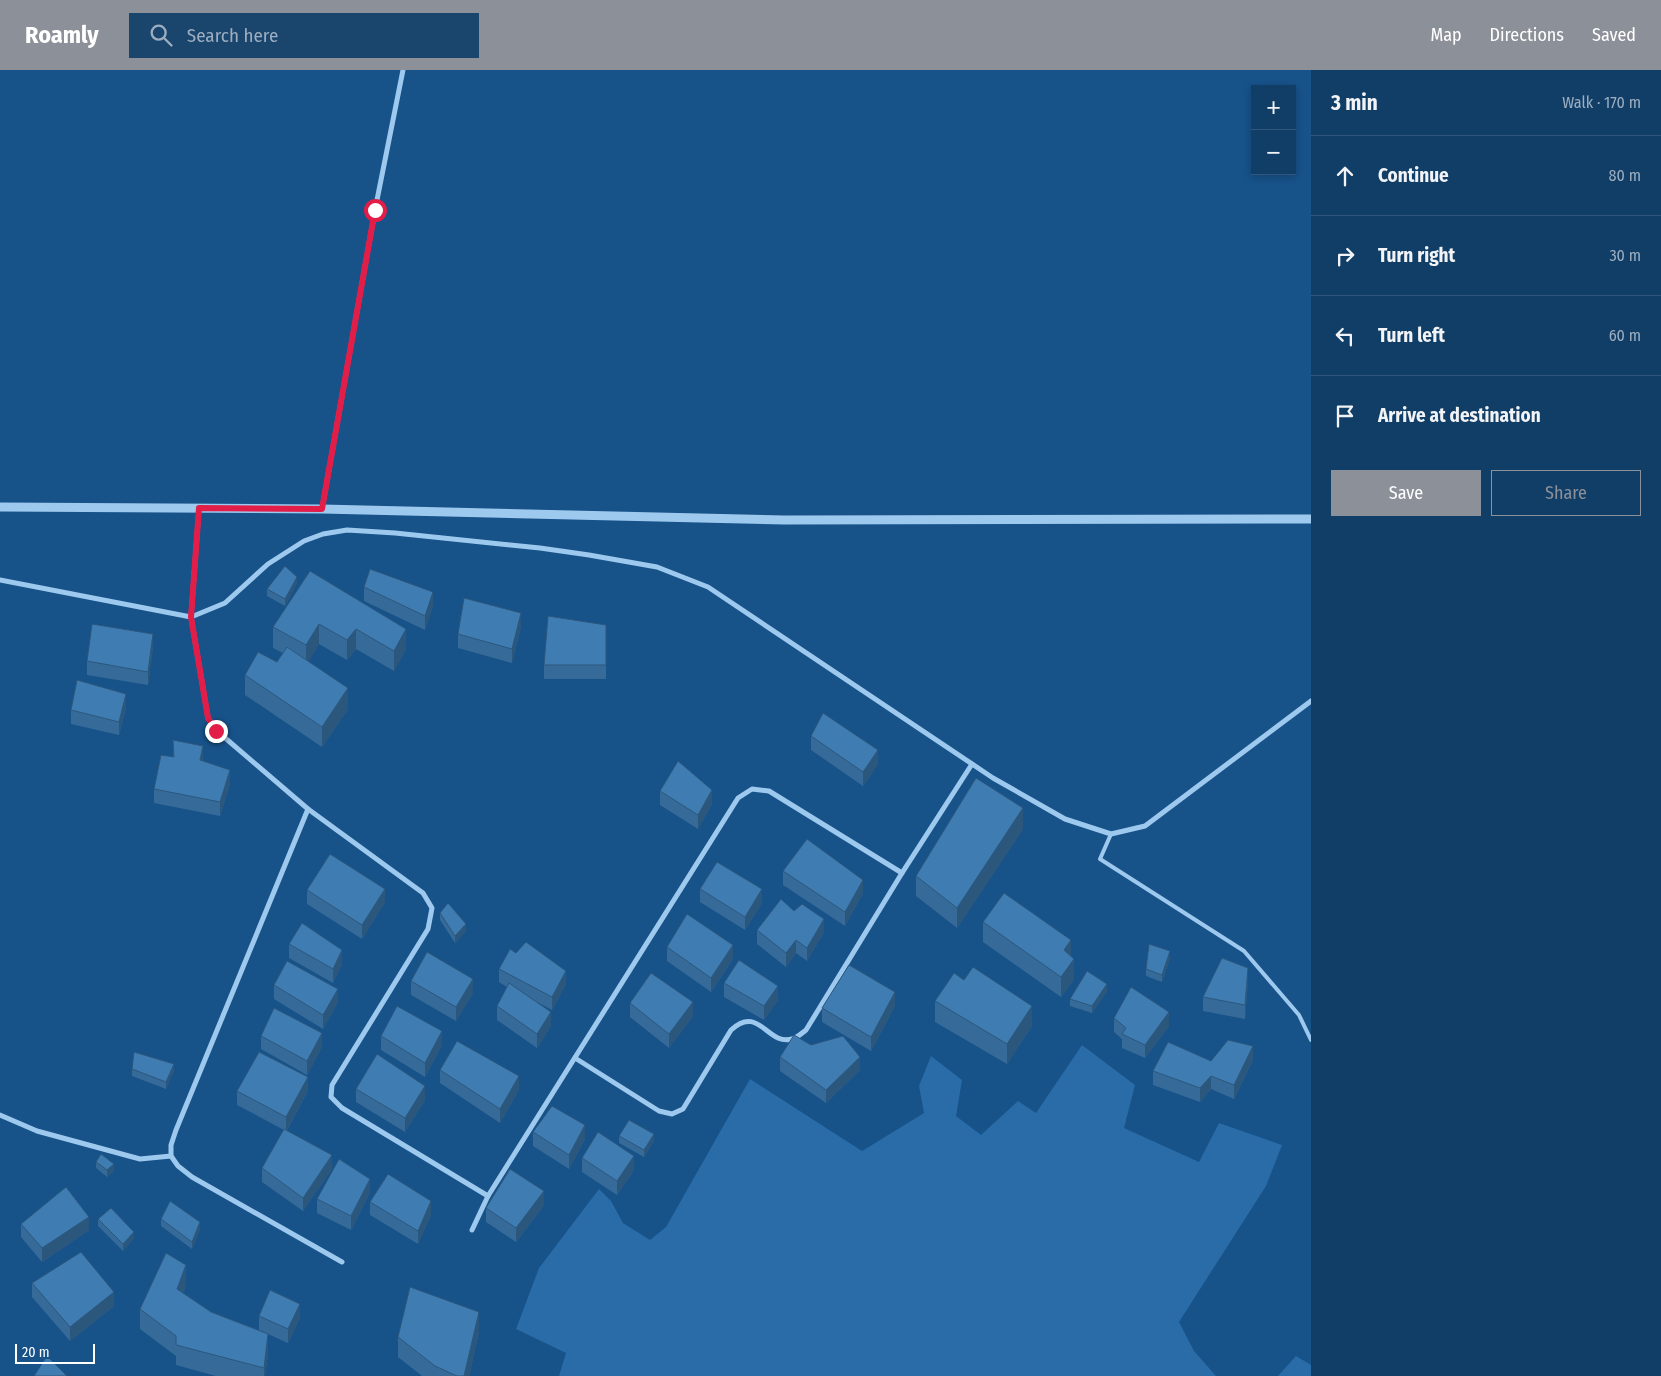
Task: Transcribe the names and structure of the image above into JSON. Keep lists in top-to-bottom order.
{
  "scale_bar": "20 m",
  "page": {
    "header": "Roamly",
    "search": "Search here",
    "nav": ["Map", "Directions", "Saved"],
    "heading": ["3 min", "Walk · 170 m"],
    "map_buttons": ["+", "−"],
    "list": [
      ["Continue", "80 m"],
      ["Turn right", "30 m"],
      ["Turn left", "60 m"],
      "Arrive at destination"
    ],
    "buttons": ["Save", "Share"],
    "scale": "20 m"
  }
}
